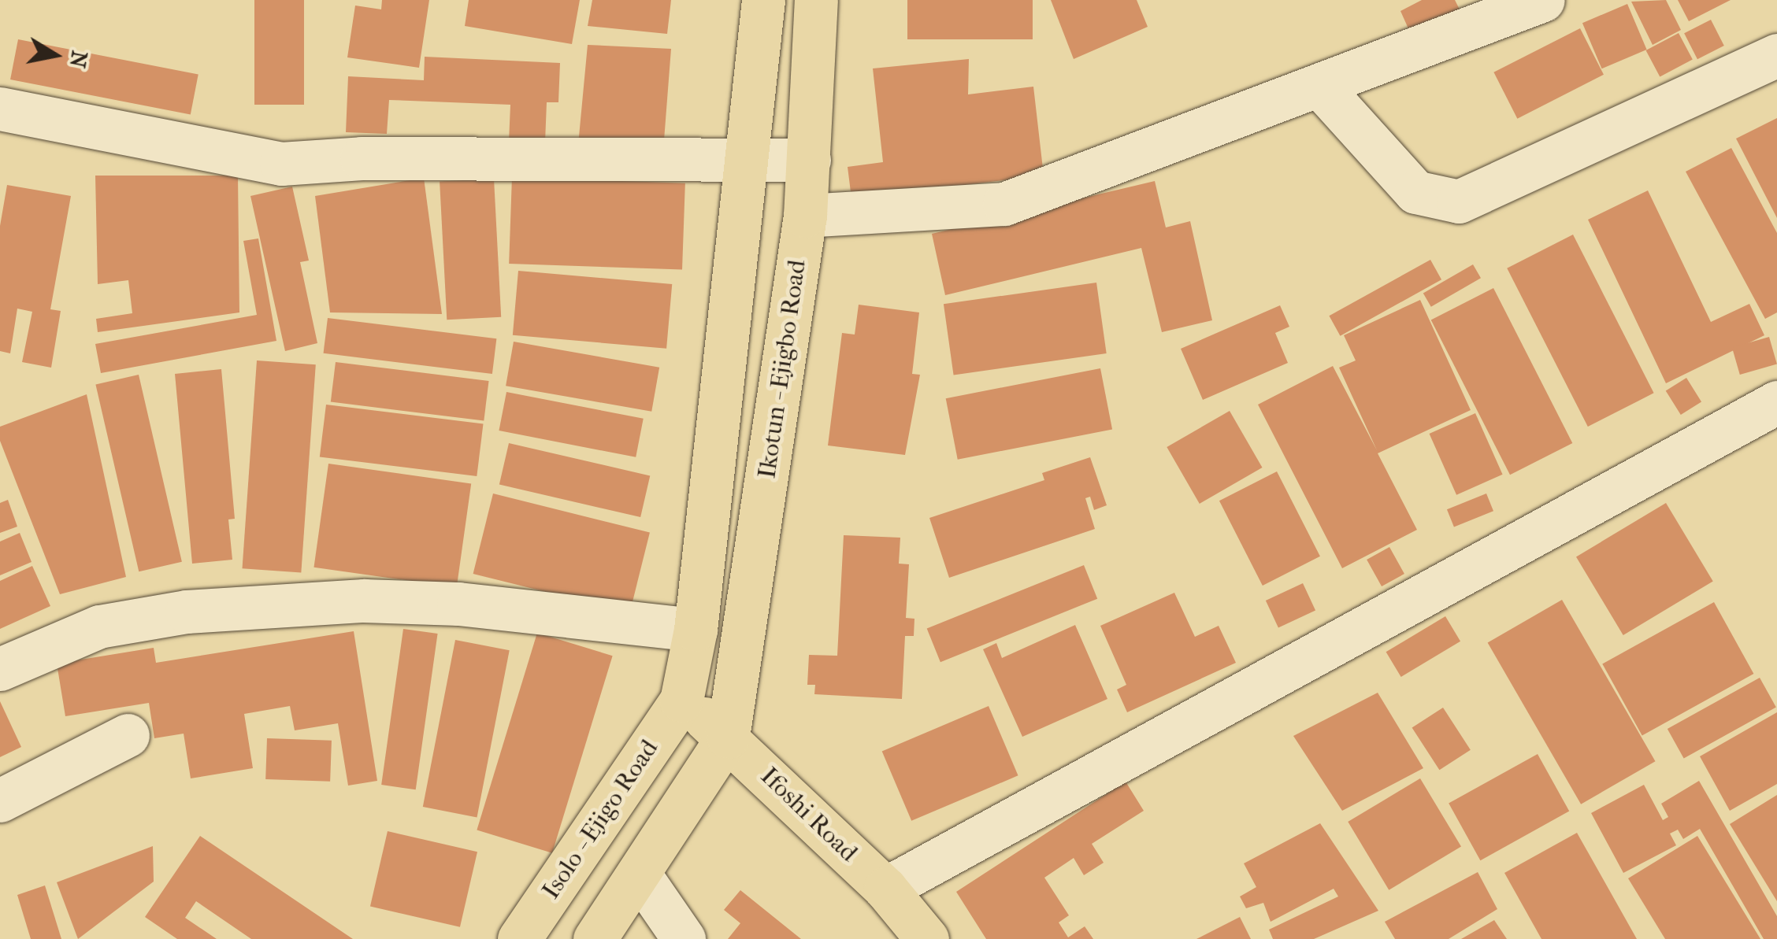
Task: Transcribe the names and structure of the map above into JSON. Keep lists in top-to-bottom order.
{
  "streets": {
    "main road": ["Ikotun - Ejigbo Road", "Ifoshi Road", "Isolo - Ejigo Road"]
  },
  "crossings": [
    ["Ikotun - Ejigbo Road", "Ifoshi Road"],
    ["Ifoshi Road", "Isolo - Ejigo Road"]
  ],
  "north": "right"
}
